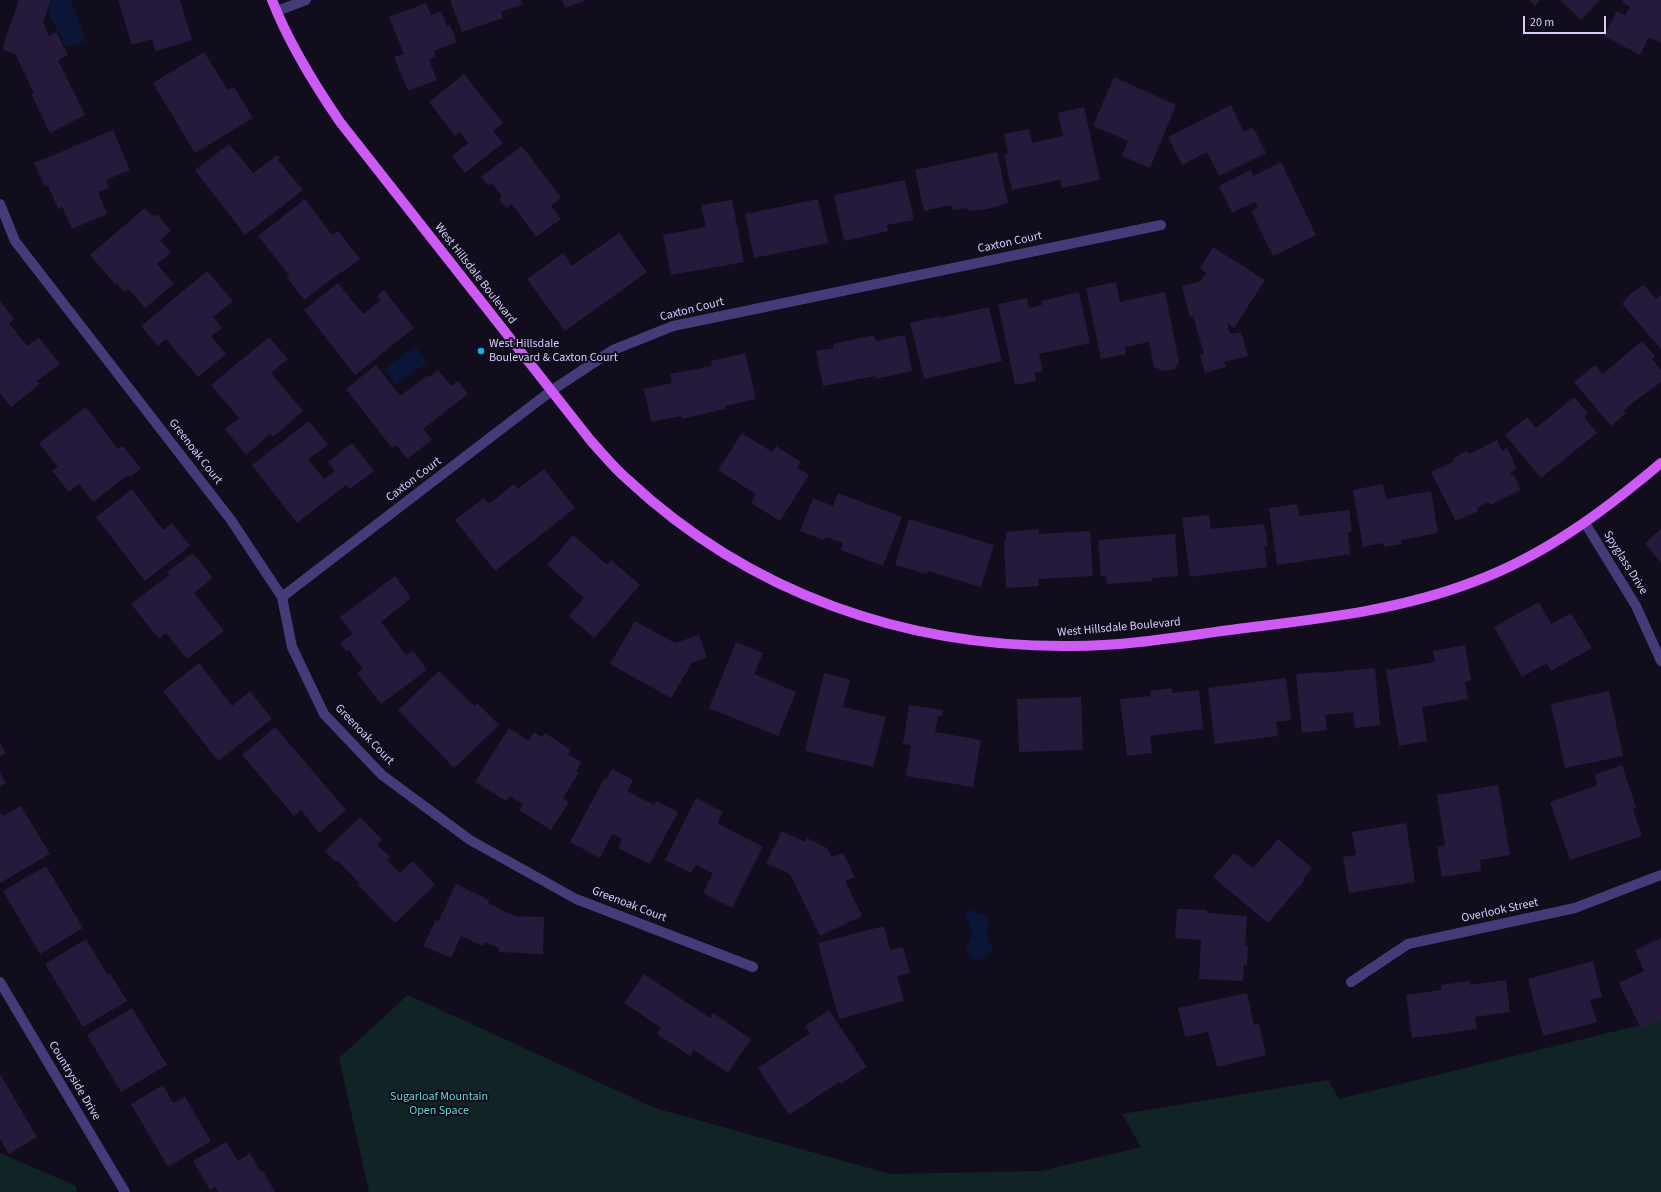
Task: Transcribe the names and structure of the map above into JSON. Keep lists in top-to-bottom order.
{
  "streets": {
    "main road": ["West Hillsdale Boulevard"],
    "street": [
      "Caxton Court",
      "Greenoak Court",
      "Spyglass Drive",
      "Overlook Street",
      "Countryside Drive"
    ]
  },
  "crossings": [
    ["Caxton Court", "West Hillsdale Boulevard"],
    ["Caxton Court", "Greenoak Court"],
    ["West Hillsdale Boulevard", "Spyglass Drive"]
  ],
  "parks": ["Sugarloaf Mountain Open Space"],
  "places": ["West Hillsdale Boulevard & Caxton Court"],
  "scale_bar": "20 m"
}
